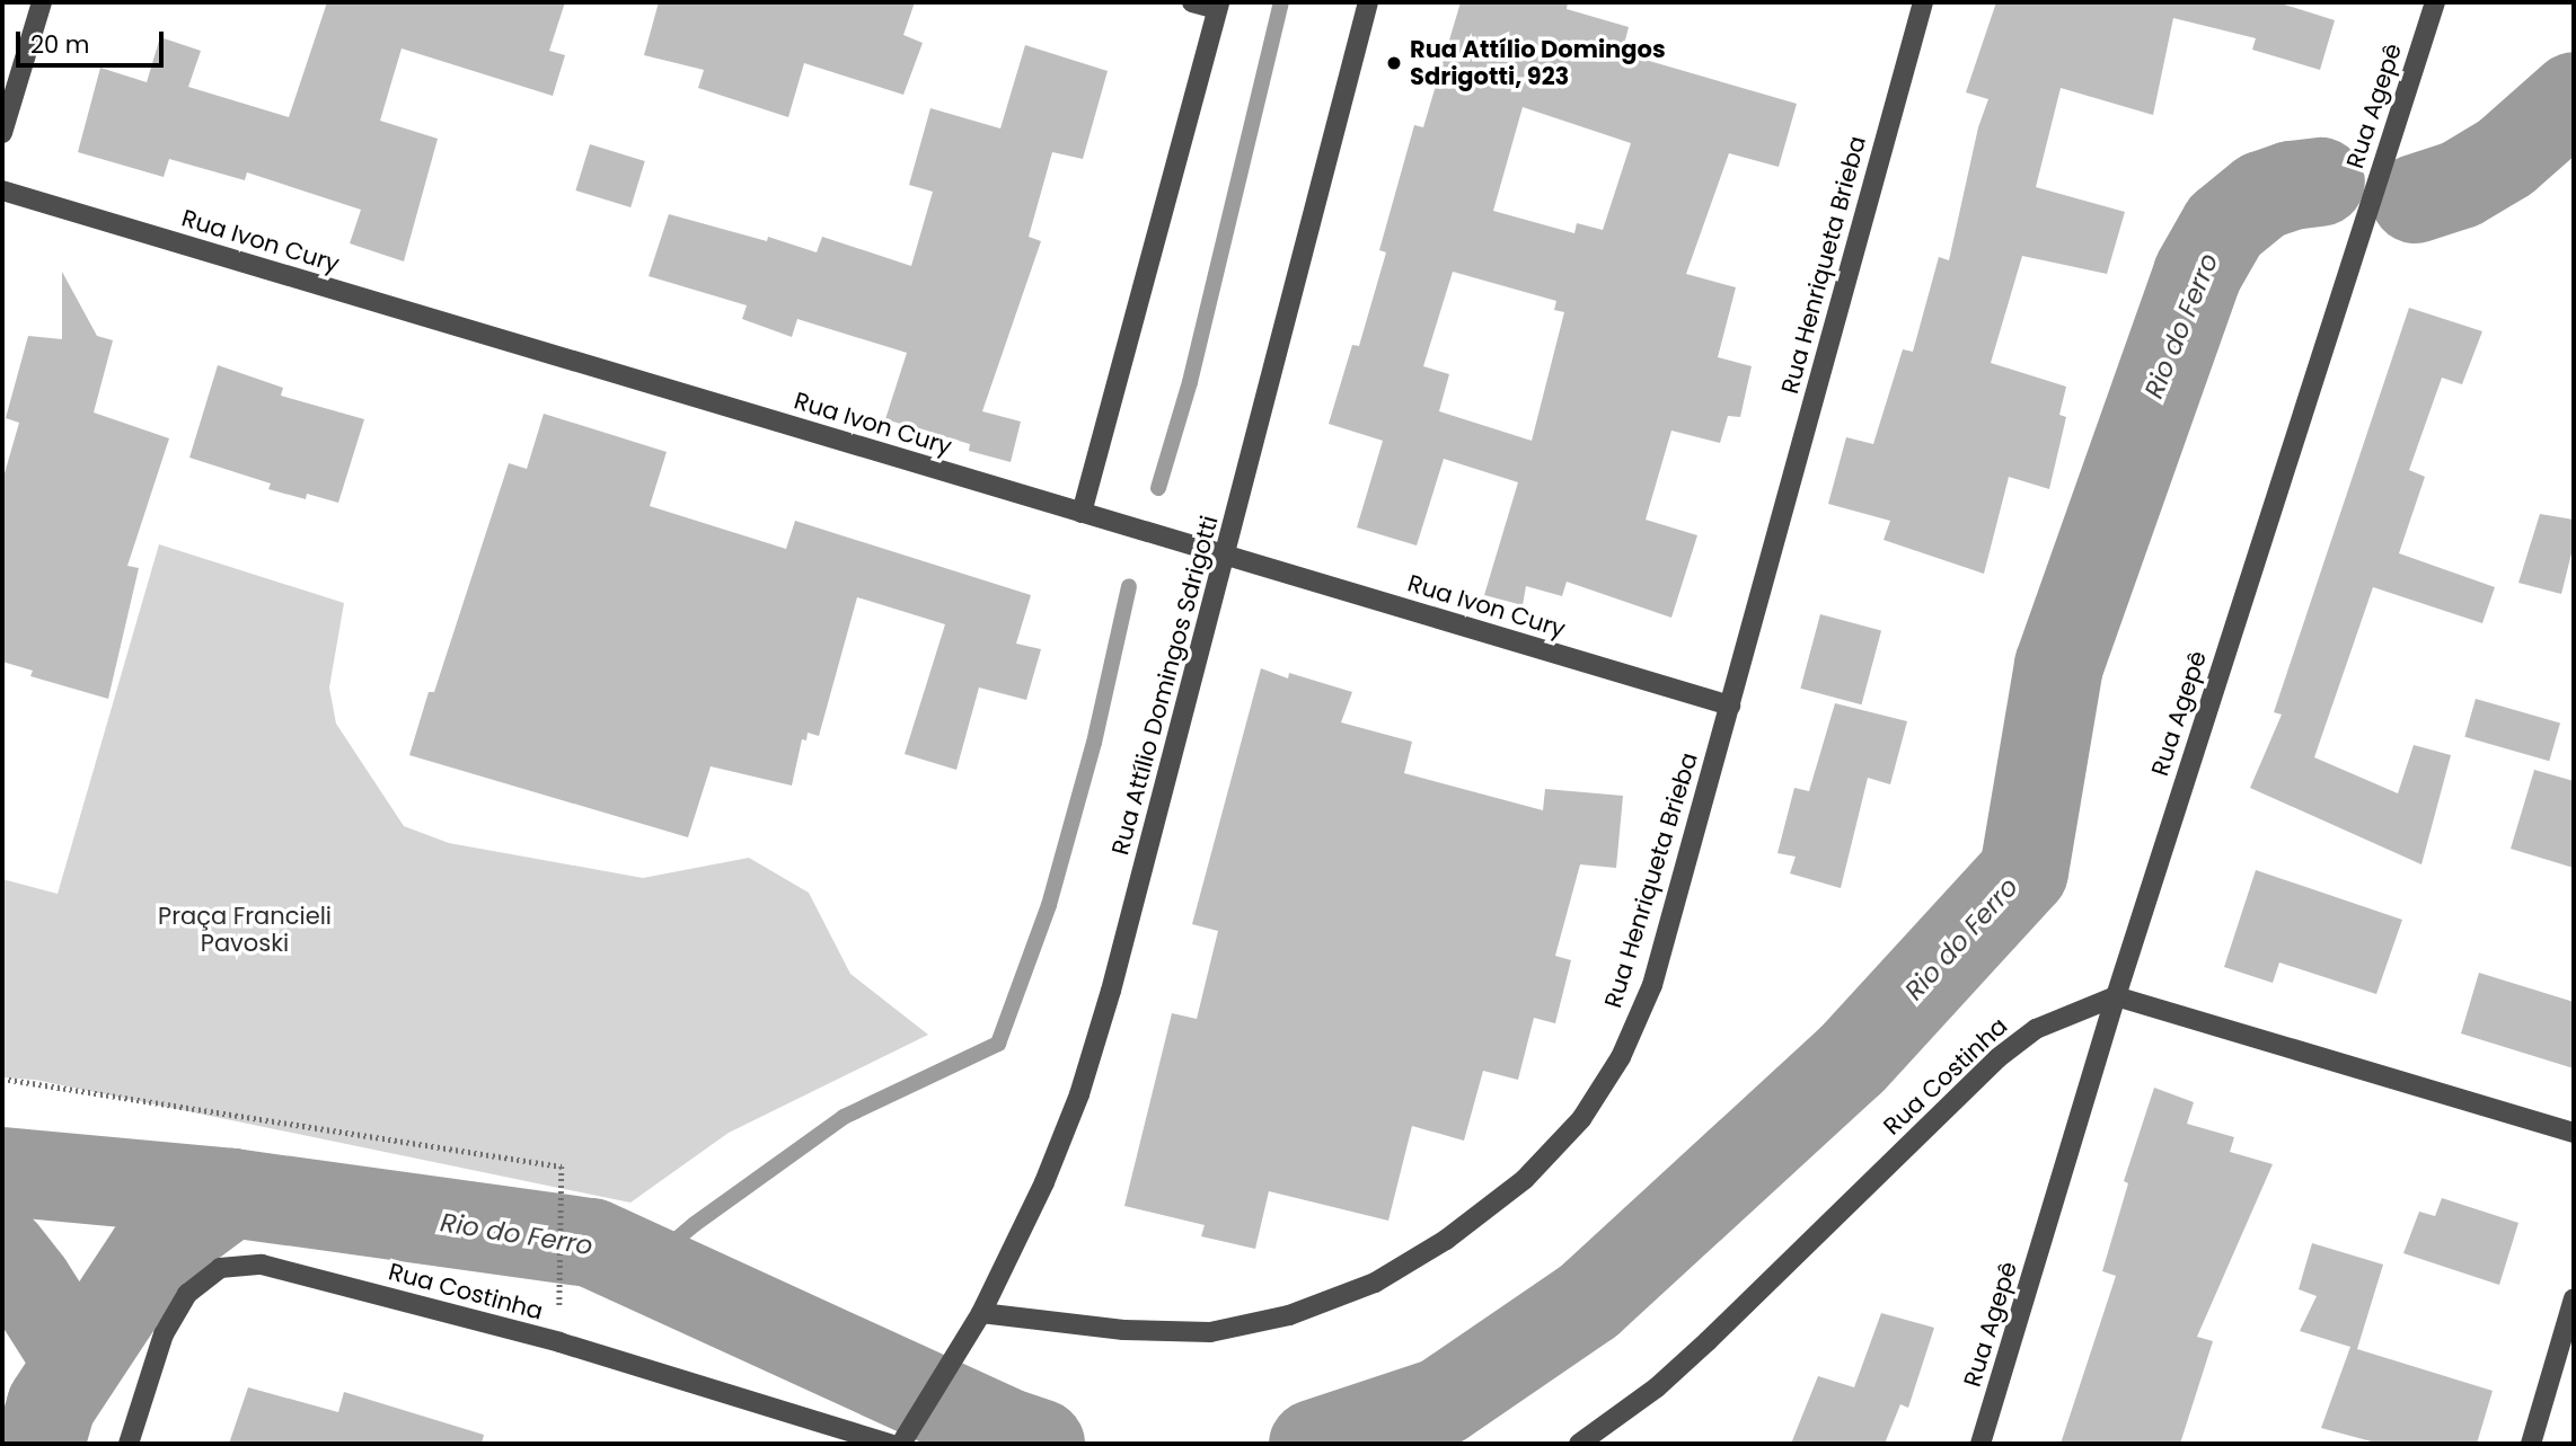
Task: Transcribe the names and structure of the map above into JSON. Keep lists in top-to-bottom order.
{
  "streets": {
    "street": [
      "Rua Agepê",
      "Rua Ivon Cury",
      "Rua Henriqueta Brieba",
      "Rua Attílio Domingos Sdrigotti",
      "Rua Costinha"
    ]
  },
  "crossings": [
    ["Rua Agepê", "Rua Costinha"],
    ["Rua Ivon Cury", "Rua Henriqueta Brieba"],
    ["Rua Ivon Cury", "Rua Attílio Domingos Sdrigotti"],
    ["Rua Henriqueta Brieba", "Rua Attílio Domingos Sdrigotti"]
  ],
  "water": ["Rio do Ferro"],
  "parks": ["Praça Francieli Pavoski"],
  "places": ["Rua Attílio Domingos Sdrigotti, 923"],
  "scale_bar": "20 m"
}
